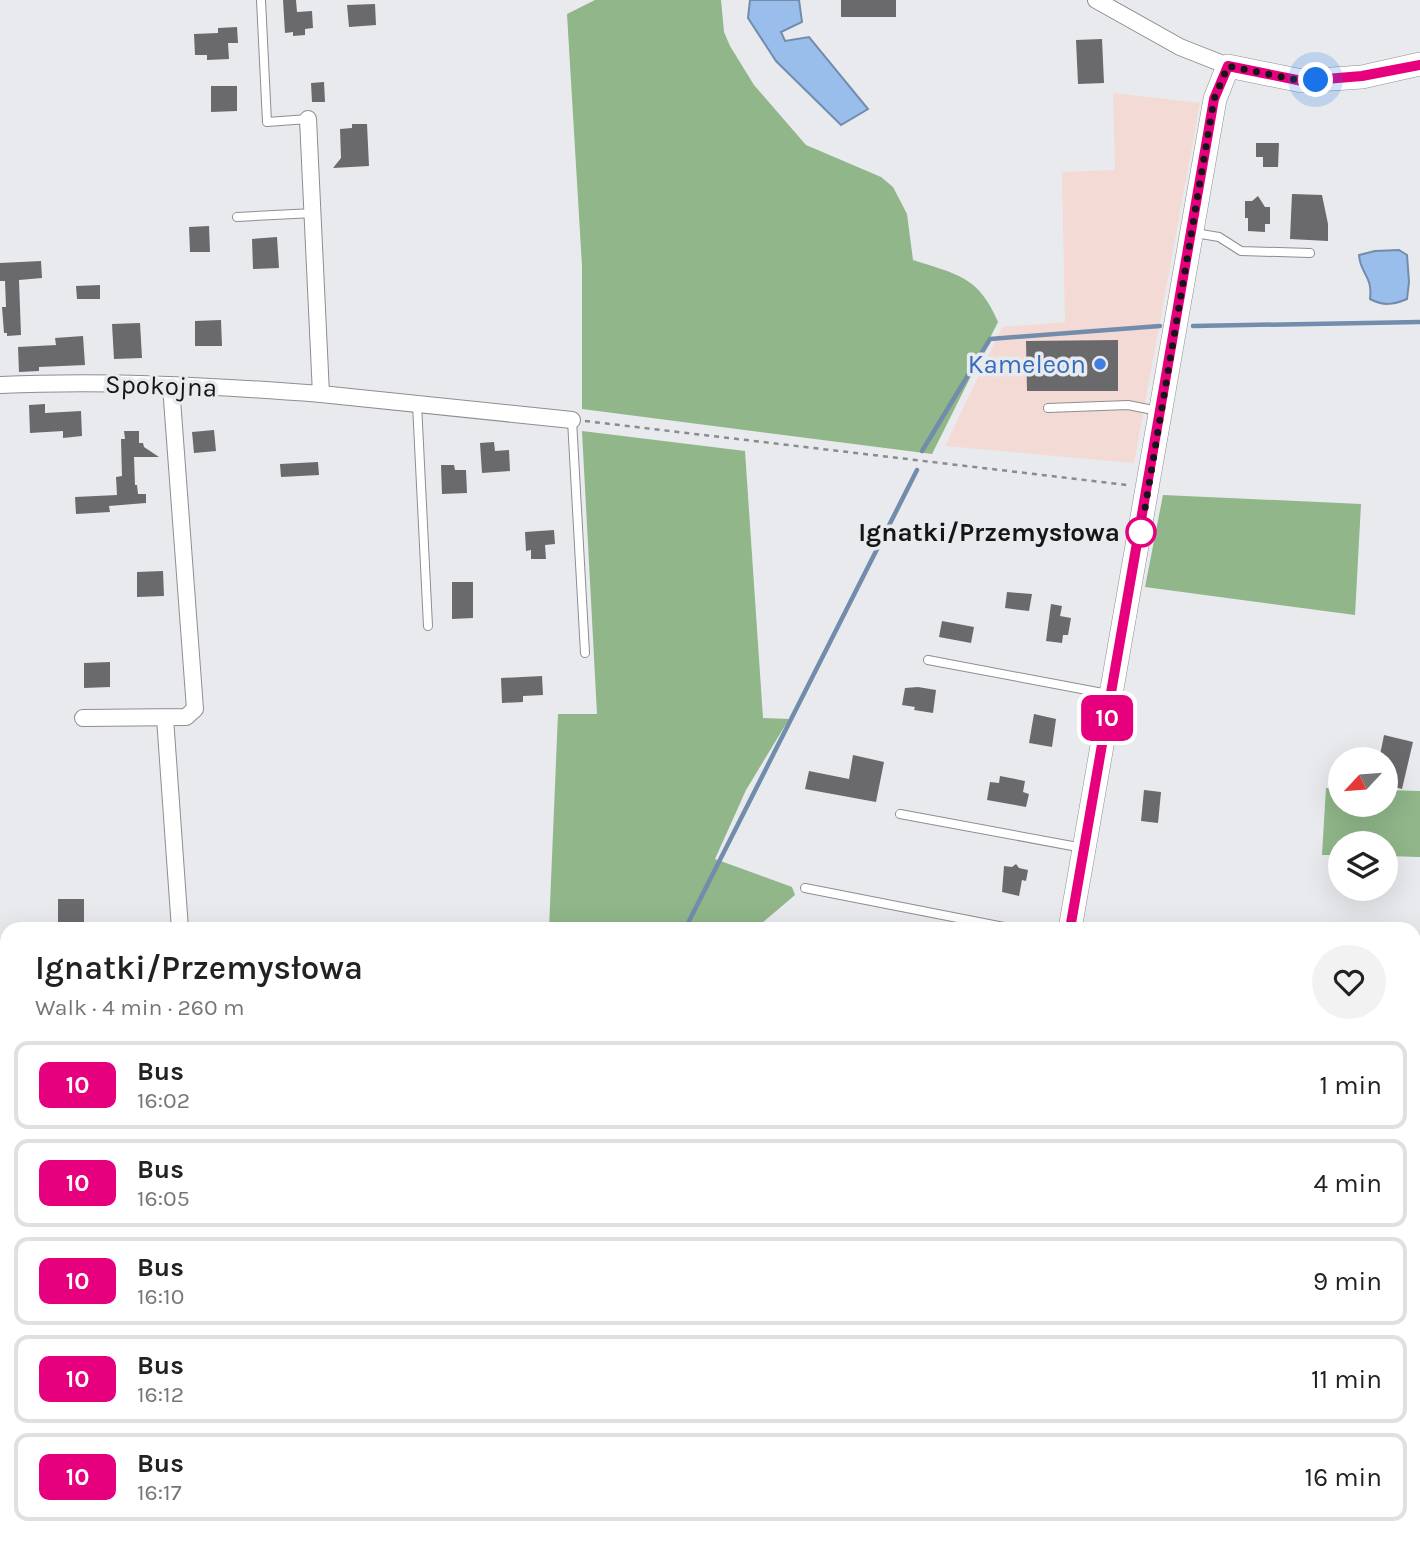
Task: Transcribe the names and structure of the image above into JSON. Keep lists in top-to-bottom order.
{
  "streets": {
    "street": ["Spokojna"]
  },
  "places": ["Kameleon", "Ignatki/Przemysłowa"],
  "lines": ["bus line 10"],
  "north": "bottom left",
  "page": {
    "on_map": "10",
    "heading": ["Ignatki/Przemysłowa", "Walk · 4 min · 260 m"],
    "list": [
      {
        "mark": "10",
        "name": "Bus",
        "note": "16:02",
        "value": "1 min"
      },
      {
        "mark": "10",
        "name": "Bus",
        "note": "16:05",
        "value": "4 min"
      },
      {
        "mark": "10",
        "name": "Bus",
        "note": "16:10",
        "value": "9 min"
      },
      {
        "mark": "10",
        "name": "Bus",
        "note": "16:12",
        "value": "11 min"
      },
      {
        "mark": "10",
        "name": "Bus",
        "note": "16:17",
        "value": "16 min"
      }
    ]
  }
}
